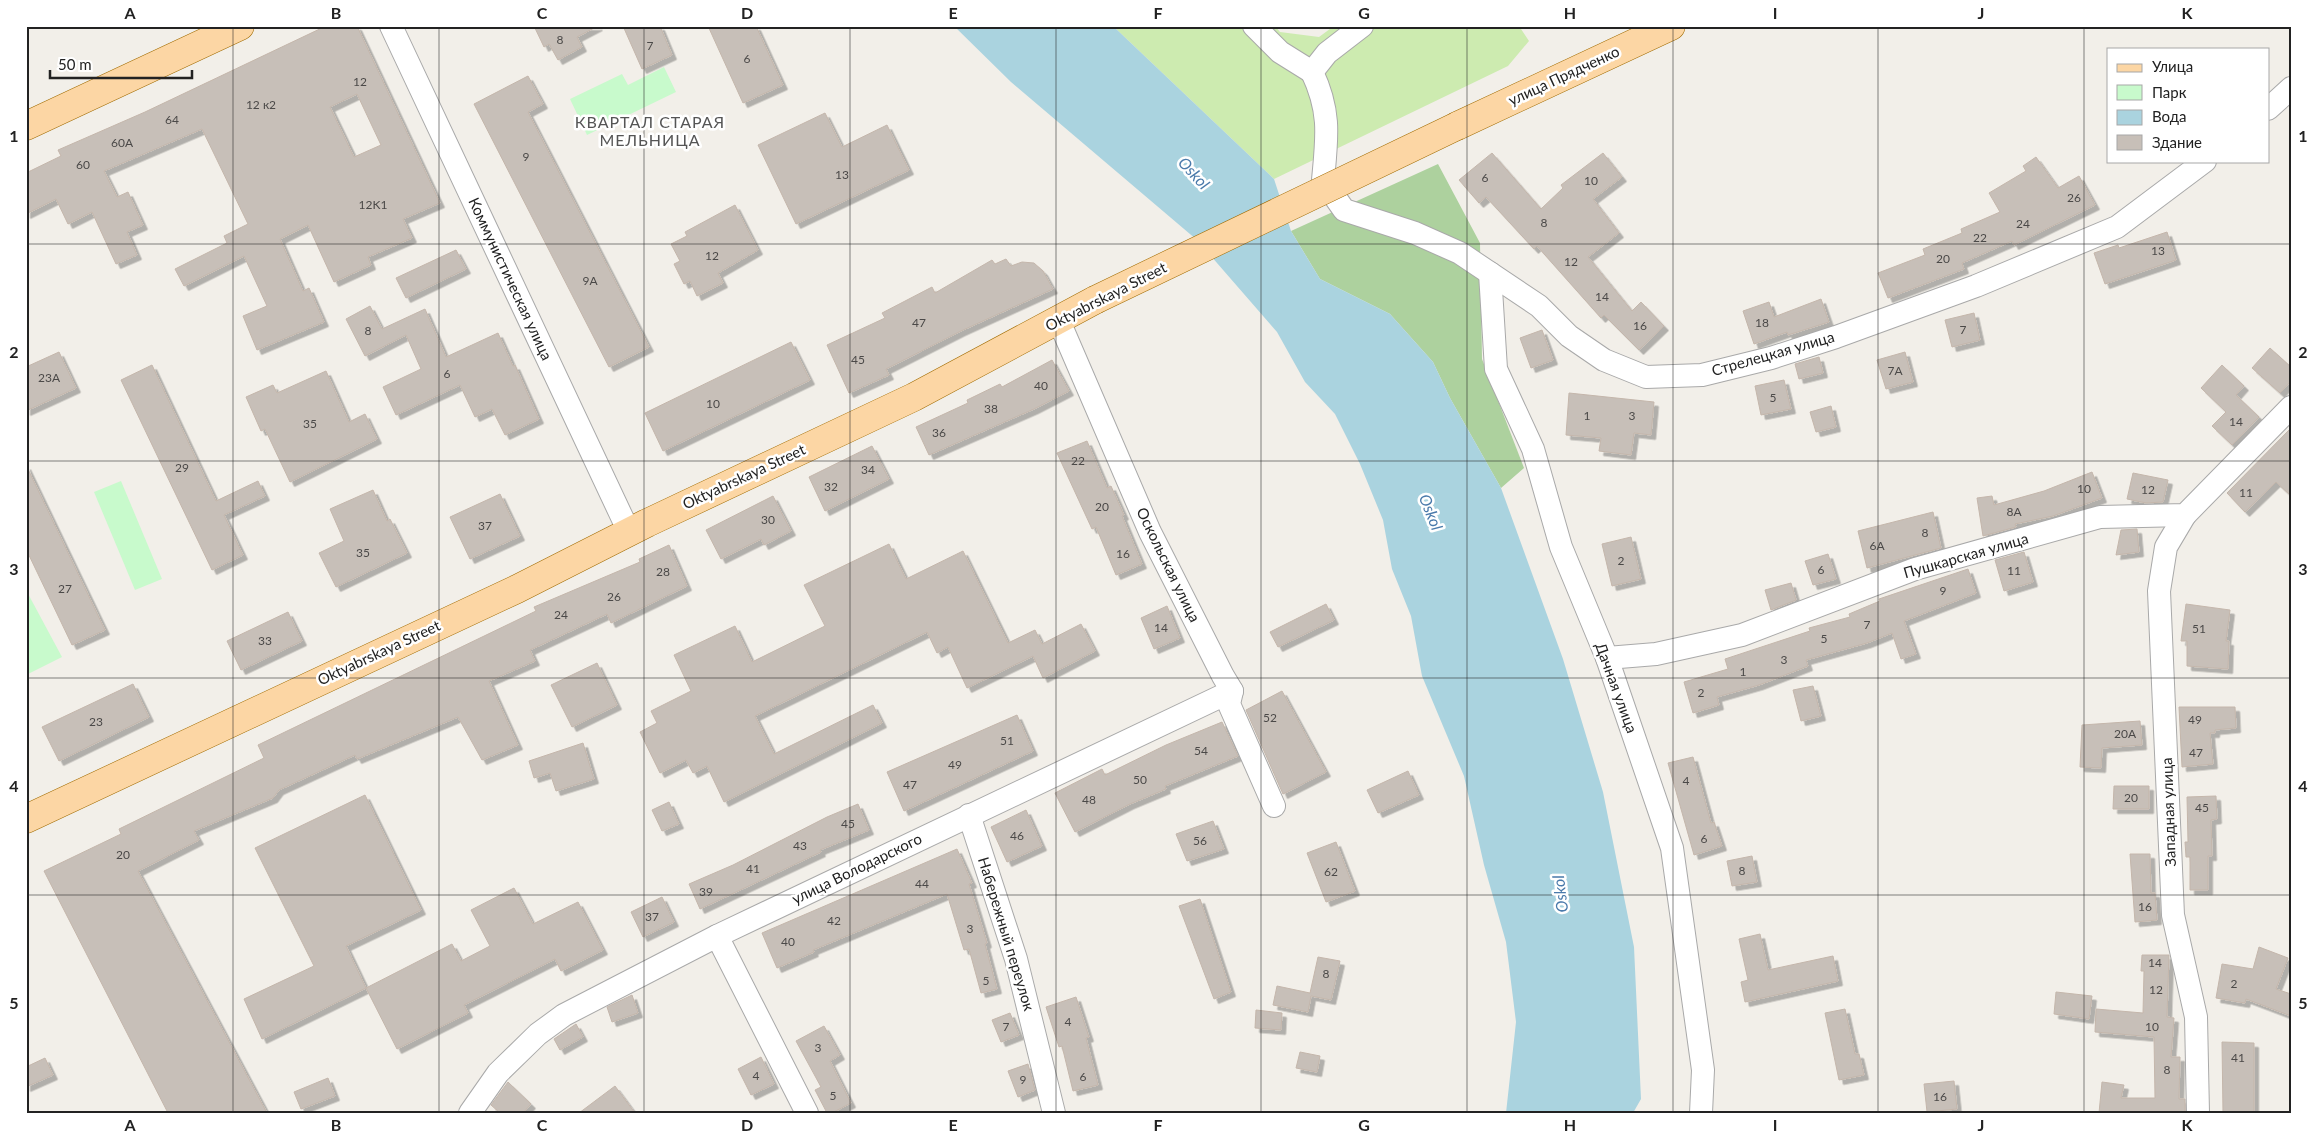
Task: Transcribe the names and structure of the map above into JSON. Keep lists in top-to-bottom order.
{
  "streets": {
    "main road": ["улица Прядченко", "Oktyabrskaya Street"],
    "street": [
      "Коммунистическая улица",
      "Стрелецкая улица",
      "Пушкарская улица",
      "Оскольская улица",
      "Дачная улица",
      "Западная улица",
      "улица Володарского",
      "Набережный переулок"
    ]
  },
  "crossings": [
    ["улица Прядченко", "Oktyabrskaya Street"],
    ["Коммунистическая улица", "Oktyabrskaya Street"],
    ["Oktyabrskaya Street", "Оскольская улица"],
    ["Стрелецкая улица", "Дачная улица"],
    ["Пушкарская улица", "Дачная улица"],
    ["Пушкарская улица", "Западная улица"],
    ["Оскольская улица", "улица Володарского"],
    ["улица Володарского", "Набережный переулок"]
  ],
  "districts": ["КВАРТАЛ СТАРАЯ МЕЛЬНИЦА"],
  "water": ["Oskol"],
  "house_numbers": [
    "8",
    "7",
    "6",
    "12",
    "12 к2",
    "64",
    "60А",
    "9",
    "60",
    "13",
    "6",
    "10",
    "26",
    "12K1",
    "8",
    "24",
    "22",
    "13",
    "12",
    "20",
    "12",
    "9А",
    "14",
    "47",
    "18",
    "16",
    "7",
    "8",
    "45",
    "7А",
    "6",
    "23А",
    "40",
    "5",
    "10",
    "38",
    "1",
    "3",
    "14",
    "35",
    "36",
    "22",
    "29",
    "34",
    "32",
    "10",
    "12",
    "11",
    "20",
    "8А",
    "30",
    "37",
    "8",
    "6А",
    "35",
    "16",
    "2",
    "6",
    "11",
    "28",
    "27",
    "9",
    "26",
    "24",
    "7",
    "14",
    "51",
    "5",
    "33",
    "3",
    "1",
    "2",
    "52",
    "49",
    "23",
    "20А",
    "51",
    "54",
    "47",
    "49",
    "50",
    "4",
    "47",
    "20",
    "48",
    "45",
    "45",
    "46",
    "6",
    "56",
    "43",
    "20",
    "41",
    "8",
    "62",
    "44",
    "39",
    "16",
    "37",
    "42",
    "3",
    "40",
    "14",
    "8",
    "5",
    "2",
    "12",
    "4",
    "7",
    "10",
    "3",
    "41",
    "8",
    "4",
    "6",
    "9",
    "5",
    "16"
  ],
  "legend": [
    "Улица",
    "Парк",
    "Вода",
    "Здание"
  ],
  "scale_bar": "50 m",
  "grid": {
    "columns": [
      "A",
      "B",
      "C",
      "D",
      "E",
      "F",
      "G",
      "H",
      "I",
      "J",
      "K"
    ],
    "rows": [
      "1",
      "2",
      "3",
      "4",
      "5"
    ]
  }
}
